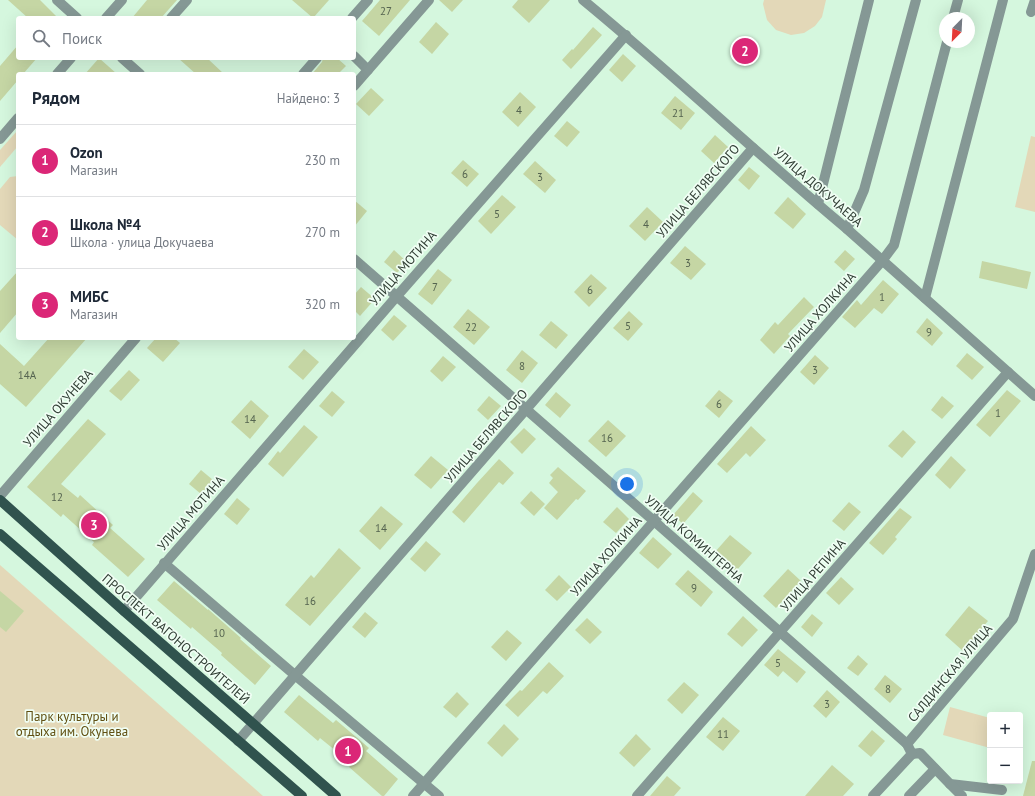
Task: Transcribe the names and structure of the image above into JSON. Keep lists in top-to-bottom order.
{
  "streets": {
    "main road": ["ПРОСПЕКТ ВАГОНОСТРОИТЕЛЕЙ"],
    "street": [
      "УЛИЦА ДОКУЧАЕВА",
      "УЛИЦА БЕЛЯВСКОГО",
      "УЛИЦА МОТИНА",
      "УЛИЦА ХОЛКИНА",
      "УЛИЦА ОКУНЕВА",
      "УЛИЦА КОМИНТЕРНА",
      "УЛИЦА РЕПИНА",
      "САЛДИНСКАЯ УЛИЦА"
    ]
  },
  "crossings": [
    ["УЛИЦА ДОКУЧАЕВА", "УЛИЦА БЕЛЯВСКОГО"],
    ["УЛИЦА ДОКУЧАЕВА", "УЛИЦА МОТИНА"],
    ["УЛИЦА ДОКУЧАЕВА", "УЛИЦА ХОЛКИНА"],
    ["УЛИЦА ДОКУЧАЕВА", "УЛИЦА РЕПИНА"],
    ["УЛИЦА БЕЛЯВСКОГО", "УЛИЦА КОМИНТЕРНА"],
    ["УЛИЦА БЕЛЯВСКОГО", "ПРОСПЕКТ ВАГОНОСТРОИТЕЛЕЙ"],
    ["УЛИЦА МОТИНА", "УЛИЦА КОМИНТЕРНА"],
    ["УЛИЦА МОТИНА", "ПРОСПЕКТ ВАГОНОСТРОИТЕЛЕЙ"],
    ["УЛИЦА ХОЛКИНА", "УЛИЦА КОМИНТЕРНА"],
    ["УЛИЦА КОМИНТЕРНА", "УЛИЦА РЕПИНА"],
    ["УЛИЦА КОМИНТЕРНА", "САЛДИНСКАЯ УЛИЦА"]
  ],
  "parks": ["Парк культуры и отдыха им. Окунева"],
  "house_numbers": [
    "27",
    "4",
    "21",
    "6",
    "3",
    "5",
    "4",
    "3",
    "7",
    "6",
    "1",
    "5",
    "22",
    "9",
    "8",
    "3",
    "14А",
    "6",
    "1",
    "14",
    "16",
    "12",
    "14",
    "9",
    "16",
    "10",
    "5",
    "8",
    "3",
    "11"
  ],
  "north": "bottom left",
  "page": {
    "search": "Поиск",
    "pins": ["2", "3", "1"],
    "heading": ["Рядом", "Найдено: 3"],
    "list": [
      {
        "mark": "1",
        "name": "Ozon",
        "note": "Магазин",
        "value": "230 m"
      },
      {
        "mark": "2",
        "name": "Школа №4",
        "note": "Школа · улица Докучаева",
        "value": "270 m"
      },
      {
        "mark": "3",
        "name": "МИБС",
        "note": "Магазин",
        "value": "320 m"
      }
    ],
    "map_buttons": ["+", "−"]
  }
}
